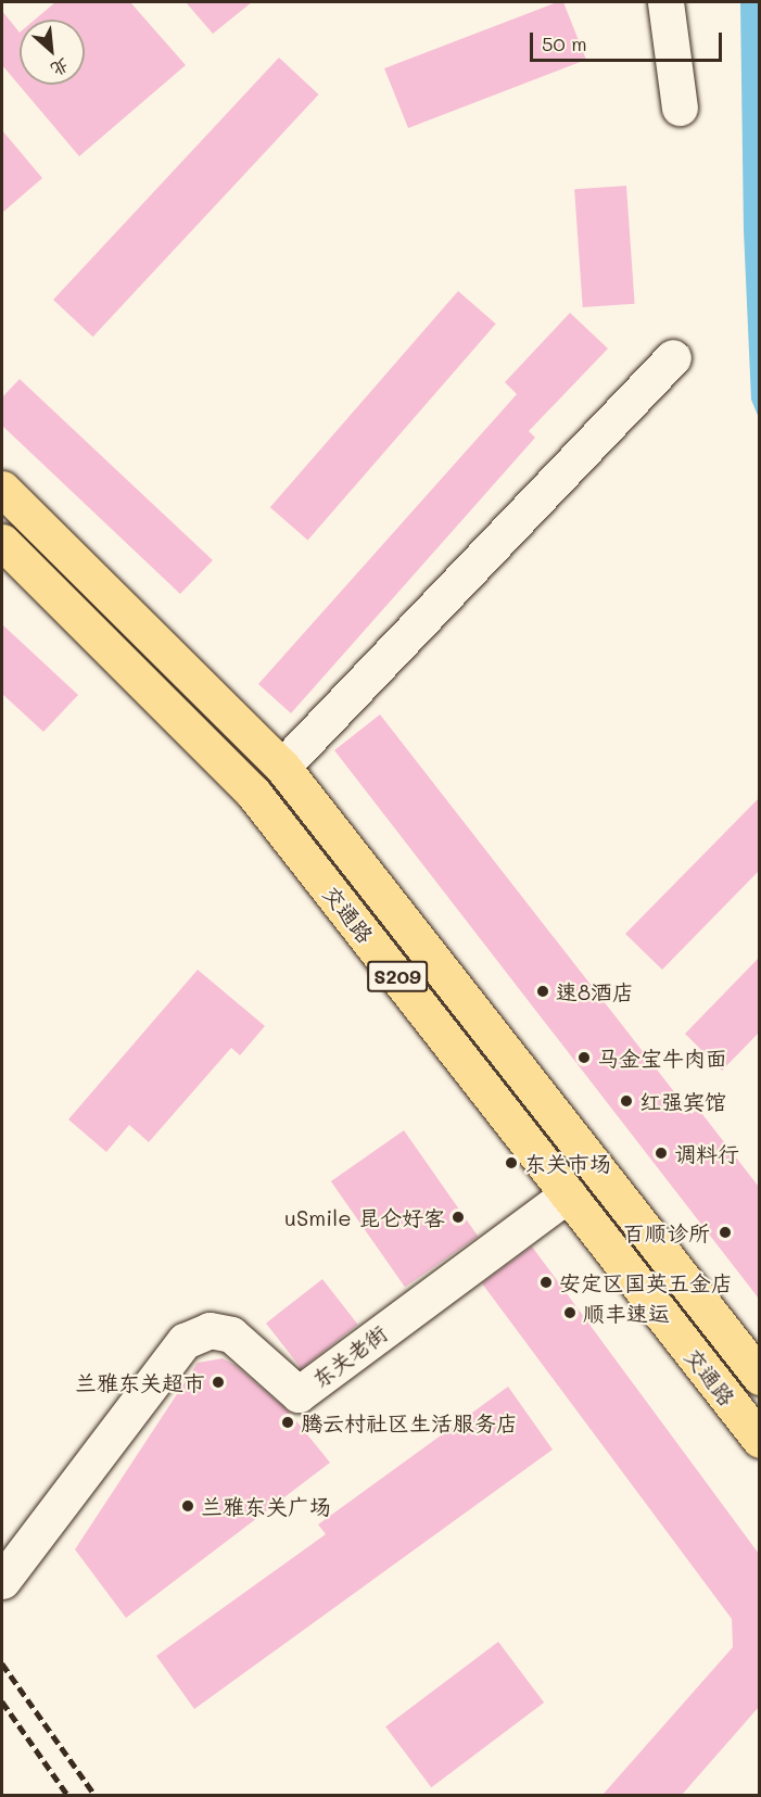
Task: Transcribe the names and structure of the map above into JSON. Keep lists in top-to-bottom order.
{
  "streets": {
    "main road": ["交通路", "S209"],
    "street": ["东关老街"]
  },
  "crossings": [
    ["交通路", "东关老街"]
  ],
  "places": [
    "速8酒店",
    "马金宝牛肉面",
    "红强宾馆",
    "调料行",
    "东关市场",
    "uSmile 昆仑好客",
    "百顺诊所",
    "安定区国英五金店",
    "顺丰速运",
    "兰雅东关超市",
    "腾云村社区生活服务店",
    "兰雅东关广场"
  ],
  "scale_bar": "50 m",
  "north": "bottom right"
}
